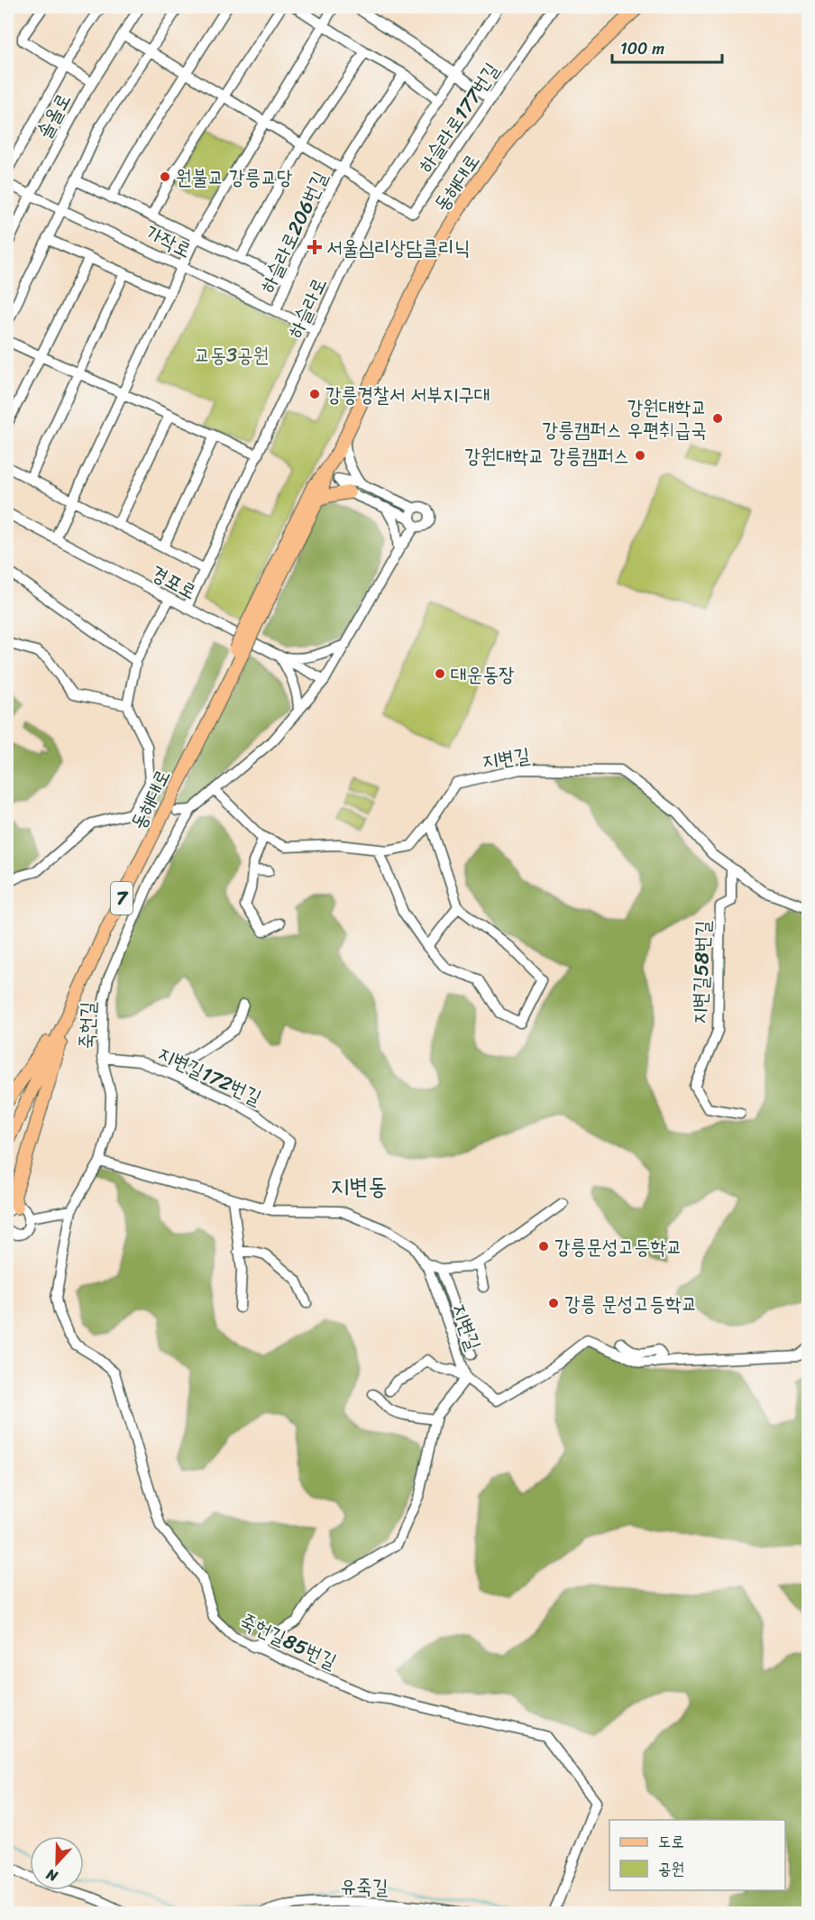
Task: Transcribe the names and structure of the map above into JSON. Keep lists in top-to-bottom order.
{
  "streets": {
    "main road": ["동해대로", "7"],
    "street": [
      "솔올로",
      "하슬라로177번길",
      "하슬라로206번길",
      "가작로",
      "하슬라로",
      "경포로",
      "지변길",
      "지변길58번길",
      "죽헌길",
      "지변길172번길",
      "죽헌길85번길",
      "유죽길"
    ]
  },
  "crossings": [
    ["솔올로", "하슬라로206번길"],
    ["솔올로", "가작로"],
    ["하슬라로177번길", "하슬라로206번길"],
    ["하슬라로177번길", "하슬라로"],
    ["하슬라로206번길", "가작로"],
    ["하슬라로206번길", "하슬라로"],
    ["가작로", "하슬라로"],
    ["하슬라로", "경포로"],
    ["경포로", "죽헌길"],
    ["지변길", "지변길58번길"],
    ["지변길", "죽헌길"],
    ["지변길", "지변길172번길"],
    ["죽헌길", "지변길172번길"],
    ["죽헌길", "죽헌길85번길"]
  ],
  "districts": ["지변동"],
  "parks": ["교동3공원"],
  "places": {
    "other": [
      "원불교 강릉교당",
      "강릉경찰서 서부지구대",
      "강원대학교 강릉캠퍼스 우편취급국",
      "강원대학교 강릉캠퍼스",
      "대운동장",
      "강릉문성고등학교",
      "강릉 문성고등학교"
    ],
    "health": ["서울심리상담클리닉"]
  },
  "legend": ["도로", "공원"],
  "scale_bar": "100 m",
  "north": "bottom"
}
